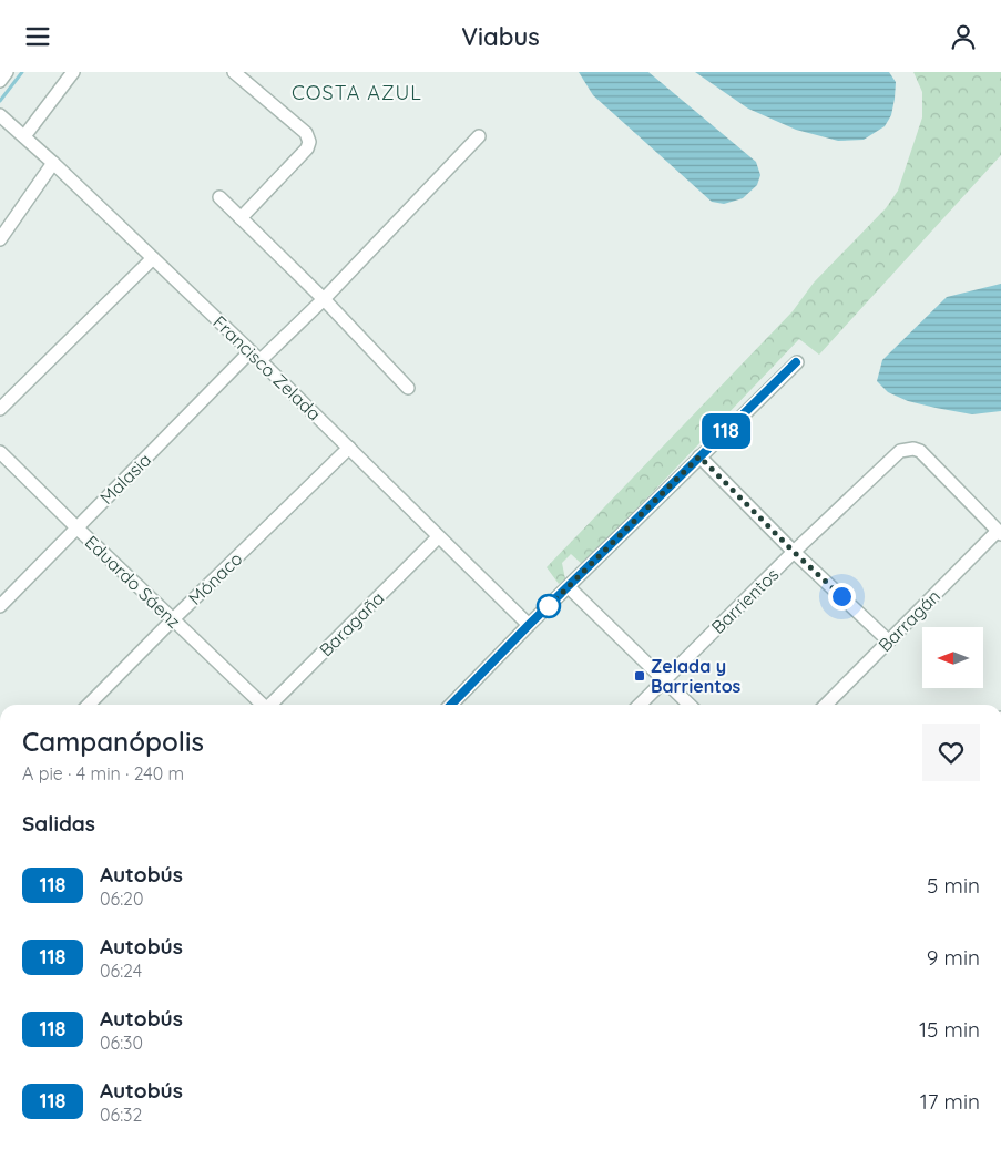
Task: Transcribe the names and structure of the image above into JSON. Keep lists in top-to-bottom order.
{
  "streets": {
    "street": [
      "Francisco Zelada",
      "Malasia",
      "Mónaco",
      "Eduardo Sáenz",
      "Barrientos",
      "Barragán",
      "Baragaña"
    ]
  },
  "crossings": [
    ["Francisco Zelada", "Malasia"],
    ["Francisco Zelada", "Mónaco"],
    ["Francisco Zelada", "Baragaña"],
    ["Malasia", "Eduardo Sáenz"],
    ["Mónaco", "Eduardo Sáenz"],
    ["Barrientos", "Barragán"]
  ],
  "districts": ["COSTA AZUL"],
  "places": {
    "transit": ["Zelada y Barrientos"]
  },
  "lines": ["bus line 118"],
  "north": "left",
  "page": {
    "header": "Viabus",
    "on_map": "118",
    "heading": [
      ["Campanópolis", "A pie · 4 min · 240 m"],
      "Salidas"
    ],
    "list": [
      {
        "mark": "118",
        "name": "Autobús",
        "note": "06:20",
        "value": "5 min"
      },
      {
        "mark": "118",
        "name": "Autobús",
        "note": "06:24",
        "value": "9 min"
      },
      {
        "mark": "118",
        "name": "Autobús",
        "note": "06:30",
        "value": "15 min"
      },
      {
        "mark": "118",
        "name": "Autobús",
        "note": "06:32",
        "value": "17 min"
      }
    ]
  }
}
